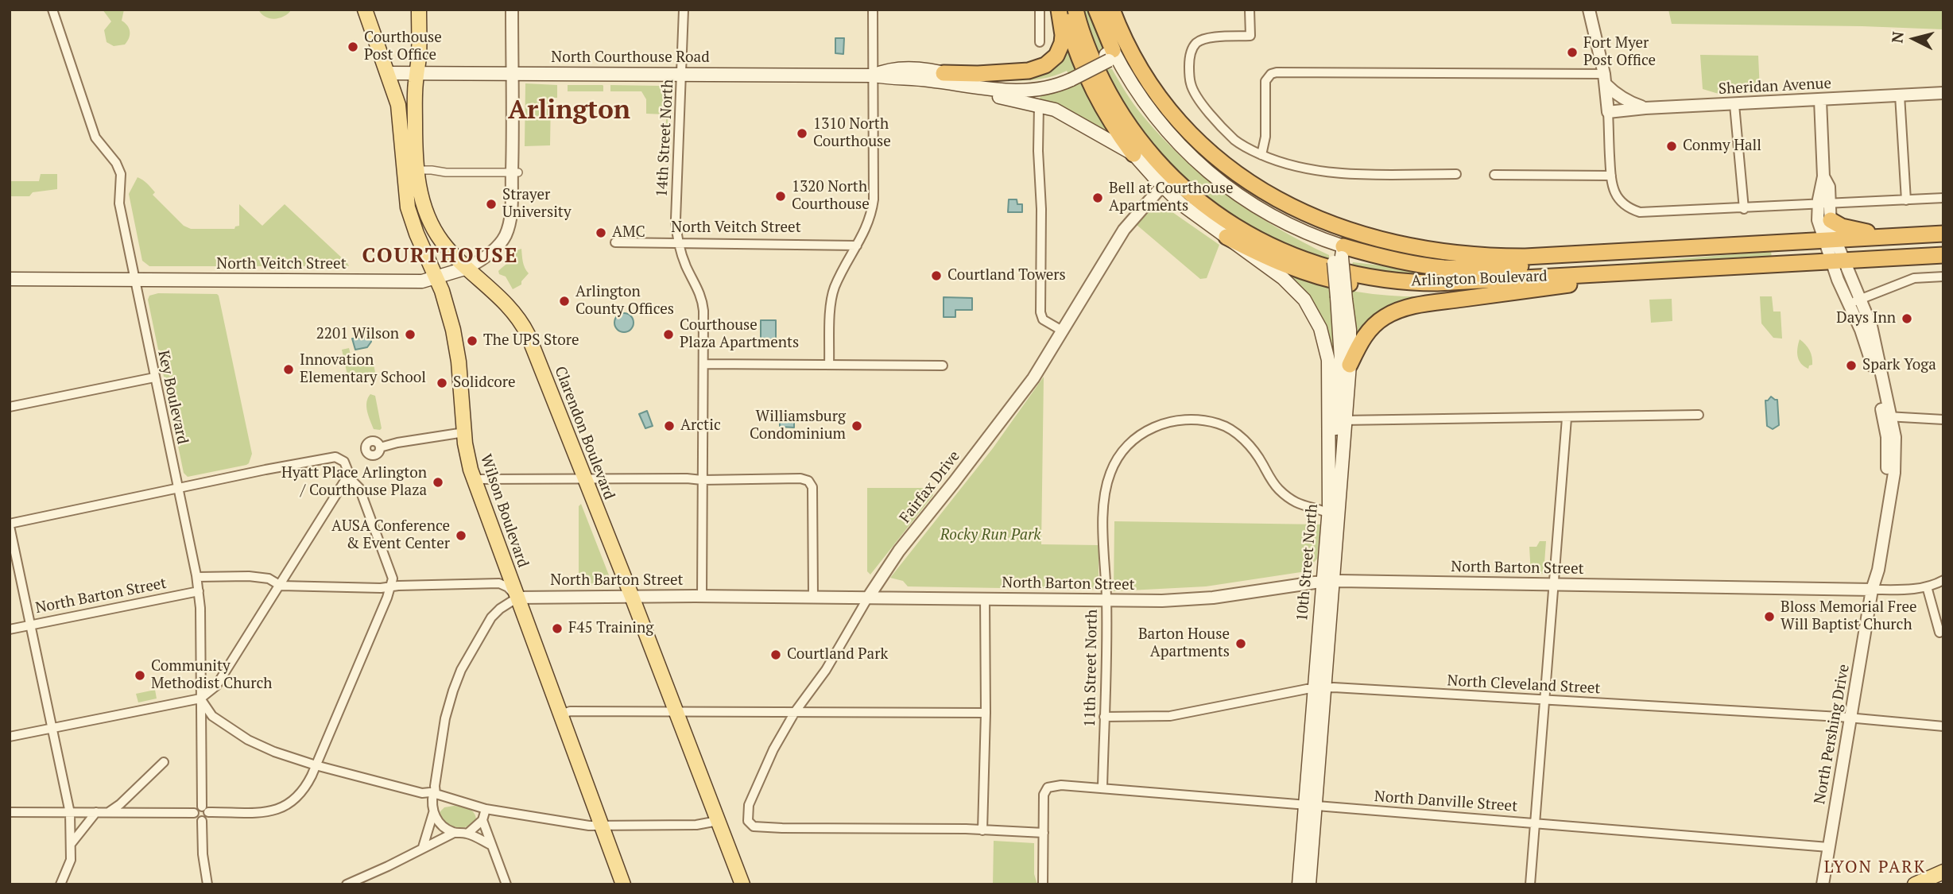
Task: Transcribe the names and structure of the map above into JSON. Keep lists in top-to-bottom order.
{
  "streets": {
    "highway": ["Arlington Boulevard"],
    "main road": [
      "North Courthouse Road",
      "North Veitch Street",
      "Clarendon Boulevard",
      "Wilson Boulevard",
      "10th Street North"
    ],
    "street": [
      "Sheridan Avenue",
      "14th Street North",
      "Key Boulevard",
      "Fairfax Drive",
      "North Barton Street",
      "11th Street North",
      "North Cleveland Street",
      "North Pershing Drive",
      "North Danville Street"
    ]
  },
  "crossings": [
    ["North Courthouse Road", "14th Street North"],
    ["North Courthouse Road", "North Veitch Street"],
    ["North Courthouse Road", "Clarendon Boulevard"],
    ["North Courthouse Road", "Wilson Boulevard"],
    ["14th Street North", "North Veitch Street"],
    ["14th Street North", "North Barton Street"],
    ["North Veitch Street", "Key Boulevard"],
    ["North Veitch Street", "Clarendon Boulevard"],
    ["North Veitch Street", "Wilson Boulevard"],
    ["Arlington Boulevard", "North Pershing Drive"],
    ["Key Boulevard", "North Barton Street"],
    ["Clarendon Boulevard", "Wilson Boulevard"],
    ["Clarendon Boulevard", "North Barton Street"],
    ["Fairfax Drive", "North Barton Street"],
    ["Wilson Boulevard", "North Barton Street"],
    ["10th Street North", "North Barton Street"],
    ["10th Street North", "11th Street North"],
    ["10th Street North", "North Cleveland Street"],
    ["10th Street North", "North Danville Street"],
    ["North Barton Street", "11th Street North"],
    ["North Barton Street", "North Pershing Drive"],
    ["11th Street North", "North Cleveland Street"],
    ["11th Street North", "North Danville Street"],
    ["North Cleveland Street", "North Pershing Drive"],
    ["North Pershing Drive", "North Danville Street"]
  ],
  "districts": ["Arlington", "COURTHOUSE", "LYON PARK"],
  "parks": ["Rocky Run Park"],
  "places": [
    "Courthouse Post Office",
    "Fort Myer Post Office",
    "1310 North Courthouse",
    "Conmy Hall",
    "1320 North Courthouse",
    "Bell at Courthouse Apartments",
    "Strayer University",
    "AMC",
    "Courtland Towers",
    "Arlington County Offices",
    "Days Inn",
    "2201 Wilson",
    "Courthouse Plaza Apartments",
    "The UPS Store",
    "Spark Yoga",
    "Innovation Elementary School",
    "Solidcore",
    "Arctic",
    "Williamsburg Condominium",
    "Hyatt Place Arlington / Courthouse Plaza",
    "AUSA Conference & Event Center",
    "Bloss Memorial Free Will Baptist Church",
    "F45 Training",
    "Barton House Apartments",
    "Courtland Park",
    "Community Methodist Church"
  ],
  "north": "left"
}
